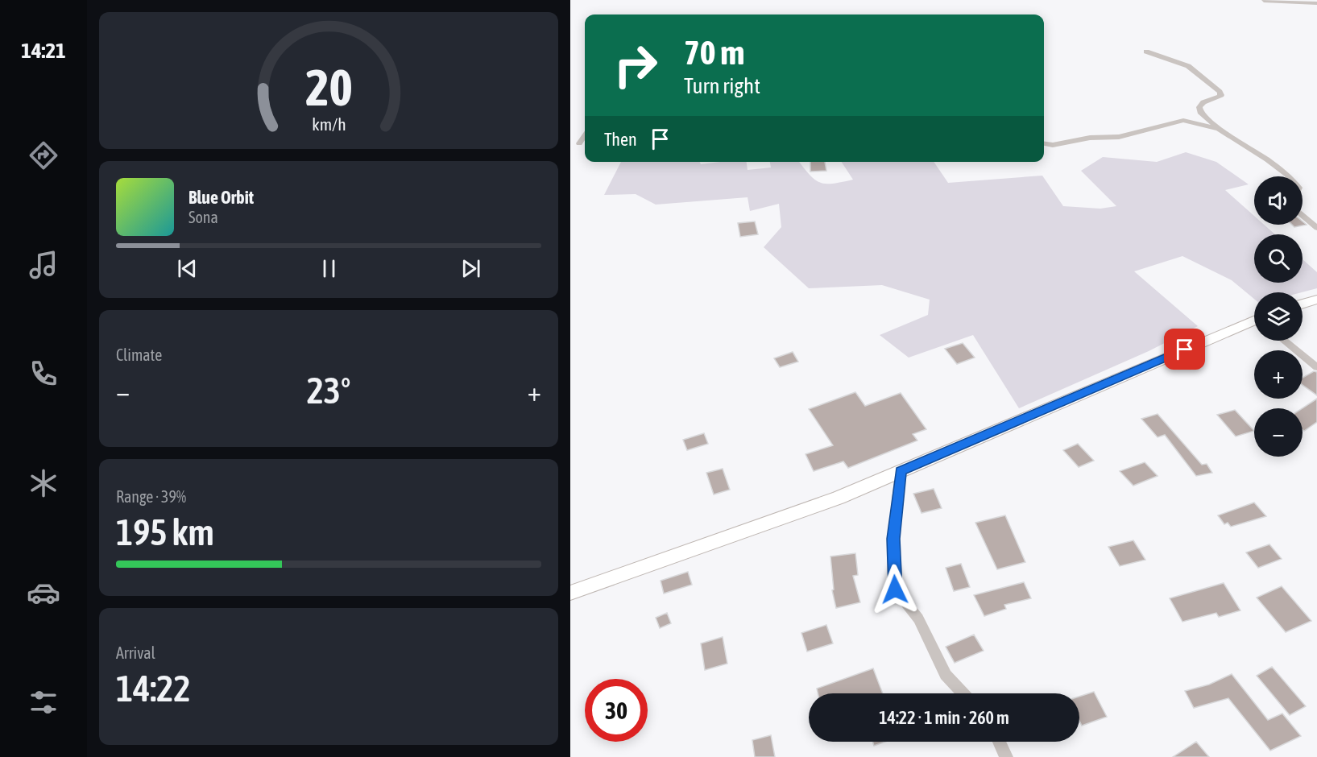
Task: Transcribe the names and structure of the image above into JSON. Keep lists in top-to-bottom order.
{
  "page": {
    "tabs": "14:21",
    "turn": ["70 m", "Turn right"],
    "then": "Then",
    "map_buttons": ["+", "−"],
    "song": ["Blue Orbit", "Sona"],
    "tile": [
      "Climate",
      ["Range · 39%", "195 km"],
      ["Arrival", "14:22"]
    ],
    "heat": ["−", "23°", "+"],
    "limit": "30",
    "trip": "14:22 · 1 min · 260 m",
    "gauge": ["20", "km/h"]
  }
}
